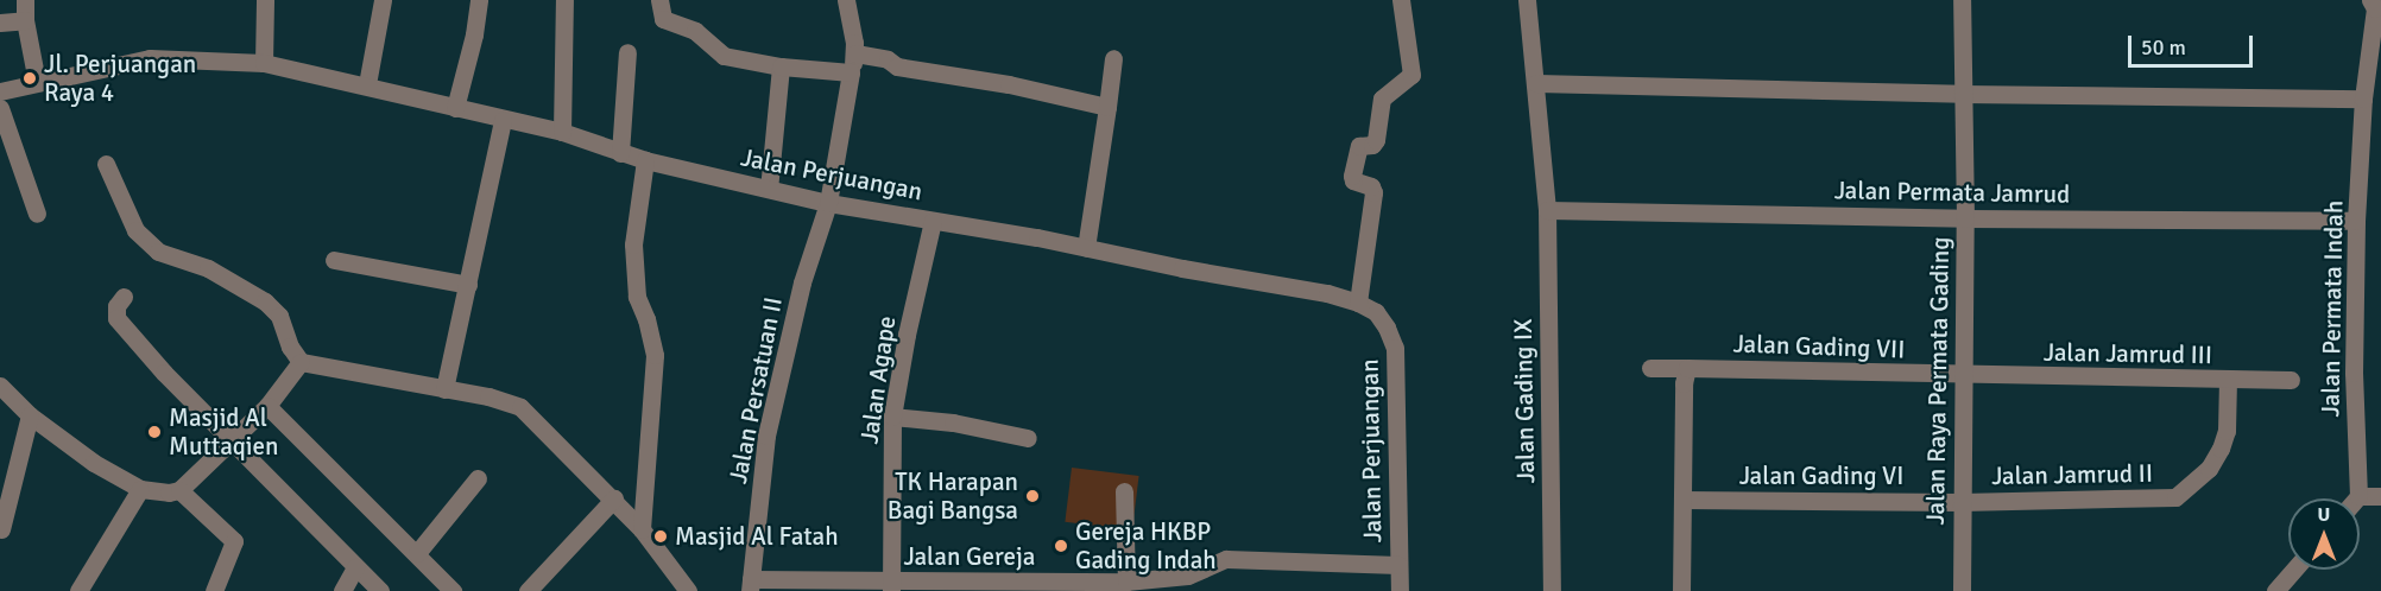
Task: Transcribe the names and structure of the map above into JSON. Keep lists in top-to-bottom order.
{
  "streets": {
    "street": [
      "Jalan Perjuangan",
      "Jalan Permata Jamrud",
      "Jalan Permata Indah",
      "Jalan Gading VII",
      "Jalan Jamrud III",
      "Jalan Agape",
      "Jalan Raya Permata Gading",
      "Jalan Persatuan II",
      "Jalan Gading IX",
      "Jalan Jamrud II",
      "Jalan Gading VI",
      "Jalan Gereja"
    ]
  },
  "crossings": [
    ["Jalan Perjuangan", "Jalan Agape"],
    ["Jalan Perjuangan", "Jalan Persatuan II"],
    ["Jalan Perjuangan", "Jalan Gereja"],
    ["Jalan Permata Jamrud", "Jalan Permata Indah"],
    ["Jalan Permata Jamrud", "Jalan Raya Permata Gading"],
    ["Jalan Permata Jamrud", "Jalan Gading IX"],
    ["Jalan Gading VII", "Jalan Jamrud III"],
    ["Jalan Gading VII", "Jalan Raya Permata Gading"],
    ["Jalan Jamrud III", "Jalan Raya Permata Gading"],
    ["Jalan Jamrud III", "Jalan Jamrud II"],
    ["Jalan Agape", "Jalan Gereja"],
    ["Jalan Raya Permata Gading", "Jalan Jamrud II"],
    ["Jalan Raya Permata Gading", "Jalan Gading VI"],
    ["Jalan Persatuan II", "Jalan Gereja"],
    ["Jalan Jamrud II", "Jalan Gading VI"]
  ],
  "places": [
    "Jl. Perjuangan Raya 4",
    "Masjid Al Muttaqien",
    "TK Harapan Bagi Bangsa",
    "Masjid Al Fatah",
    "Gereja HKBP Gading Indah"
  ],
  "scale_bar": "50 m",
  "north": "top"
}
